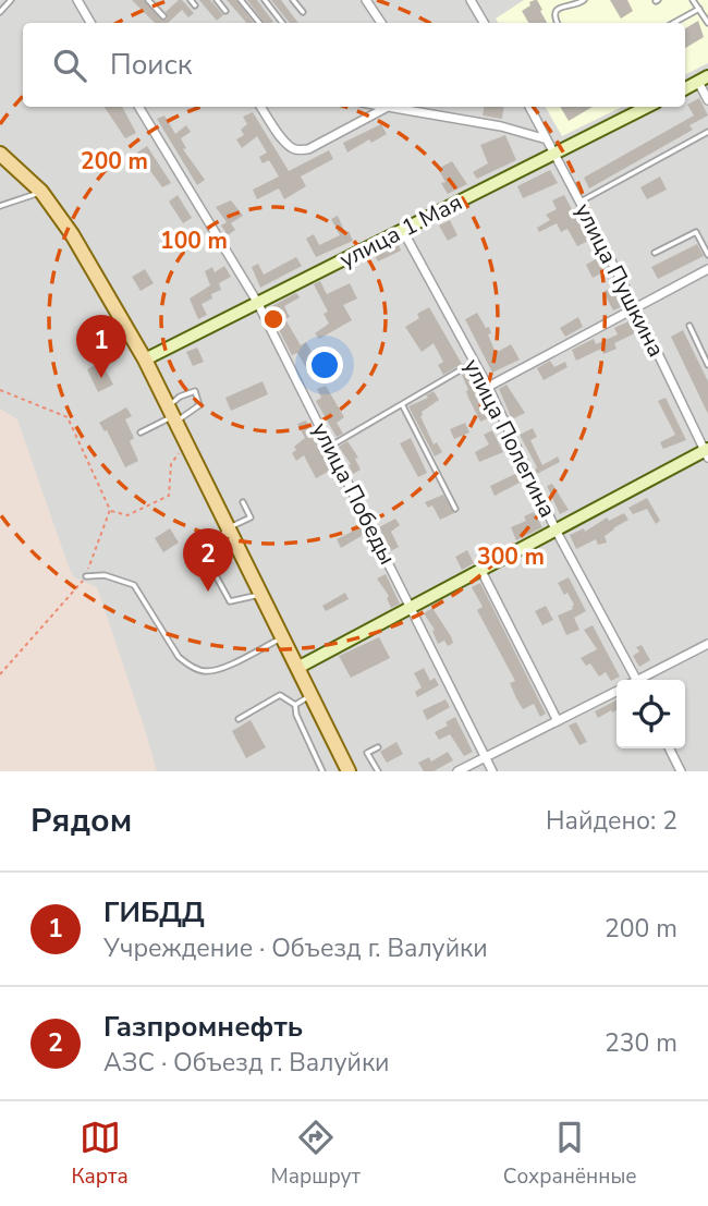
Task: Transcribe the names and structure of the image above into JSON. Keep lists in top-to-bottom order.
{
  "streets": {
    "main road": ["улица 1 Мая"],
    "street": ["улица Пушкина", "улица Полегина", "улица Победы"]
  },
  "crossings": [
    ["улица 1 Мая", "улица Пушкина"],
    ["улица 1 Мая", "улица Полегина"],
    ["улица 1 Мая", "улица Победы"]
  ],
  "page": {
    "search": "Поиск",
    "pins": ["1", "2"],
    "heading": ["Рядом", "Найдено: 2"],
    "list": [
      {
        "mark": "1",
        "name": "ГИБДД",
        "note": "Учреждение · Объезд г. Валуйки",
        "value": "200 m"
      },
      {
        "mark": "2",
        "name": "Газпромнефть",
        "note": "АЗС · Объезд г. Валуйки",
        "value": "230 m"
      }
    ],
    "nav": ["Карта", "Маршрут", "Сохранённые"]
  },
  "rings": ["200 m", "100 m", "300 m"]
}
